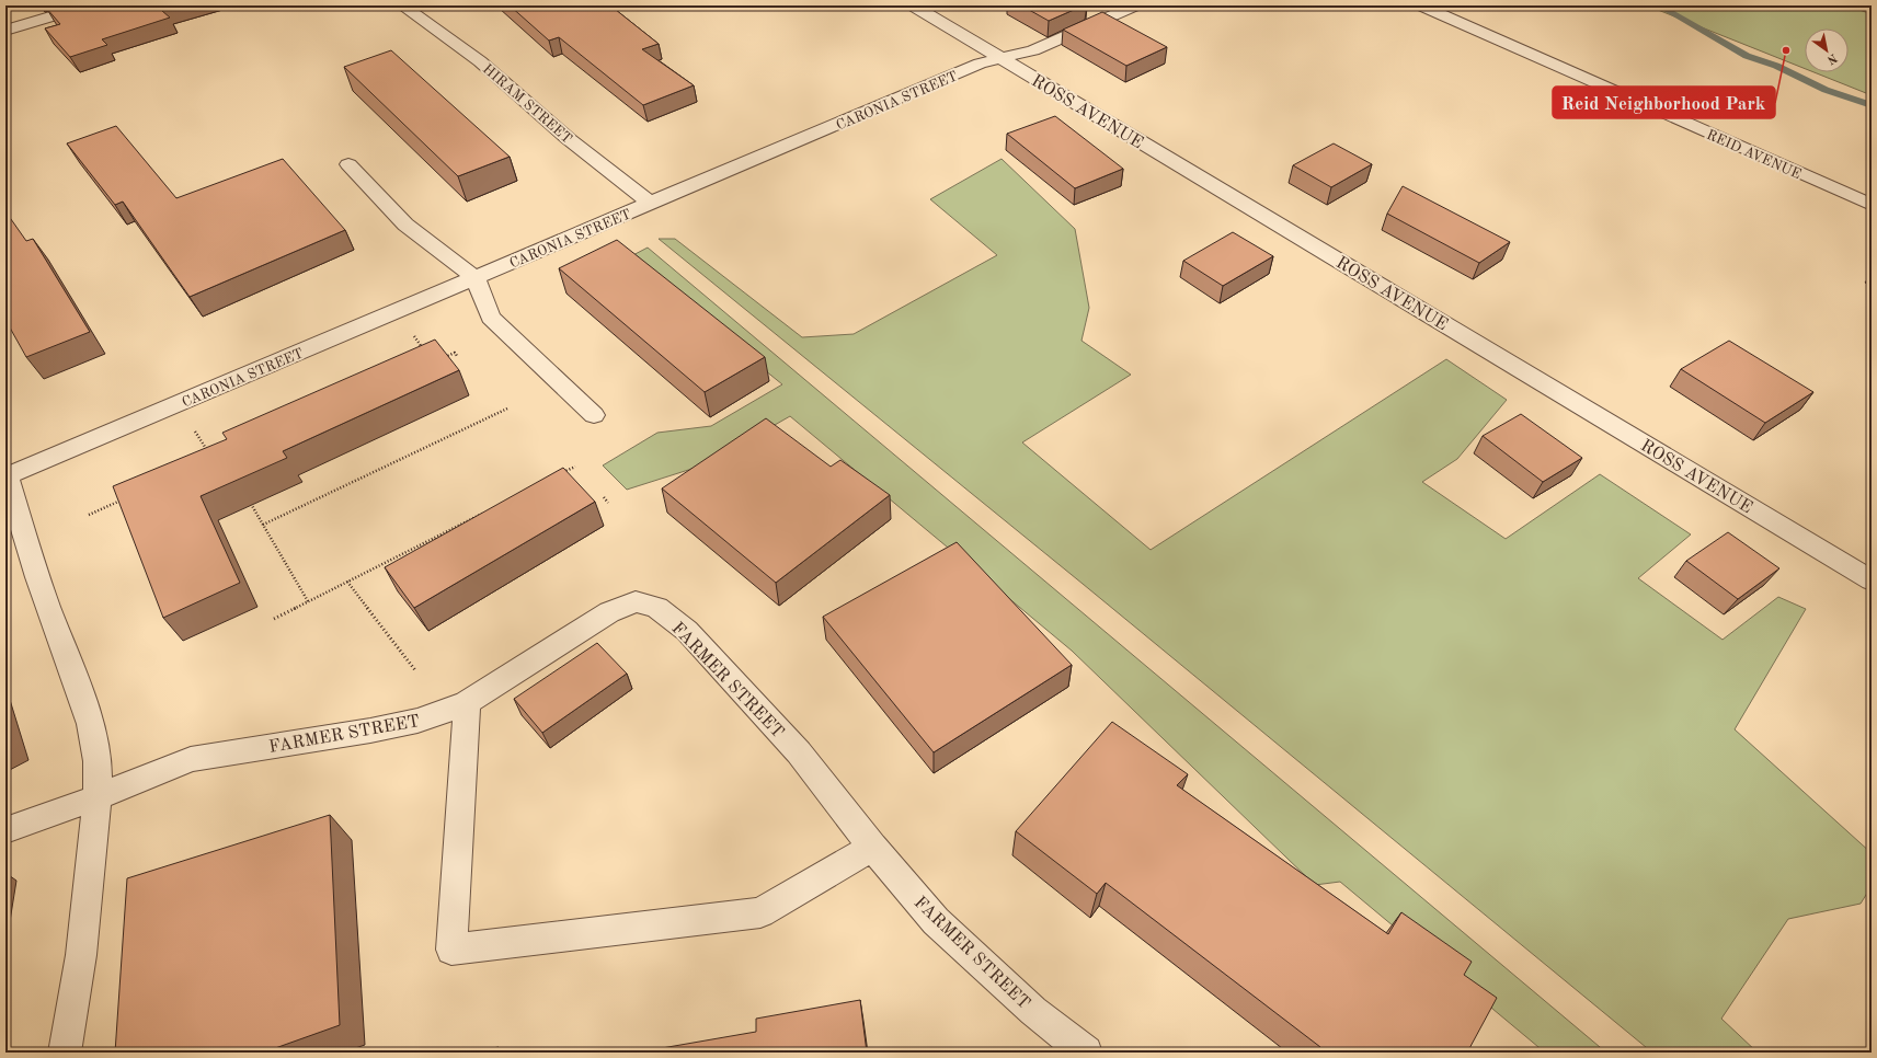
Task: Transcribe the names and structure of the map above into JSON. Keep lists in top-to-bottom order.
{
  "streets": {
    "street": [
      "CARONIA STREET",
      "HIRAM STREET",
      "ROSS AVENUE",
      "REID AVENUE",
      "FARMER STREET"
    ]
  },
  "crossings": [
    ["CARONIA STREET", "HIRAM STREET"],
    ["CARONIA STREET", "ROSS AVENUE"]
  ],
  "places": ["Reid Neighborhood Park"],
  "north": "bottom right"
}
